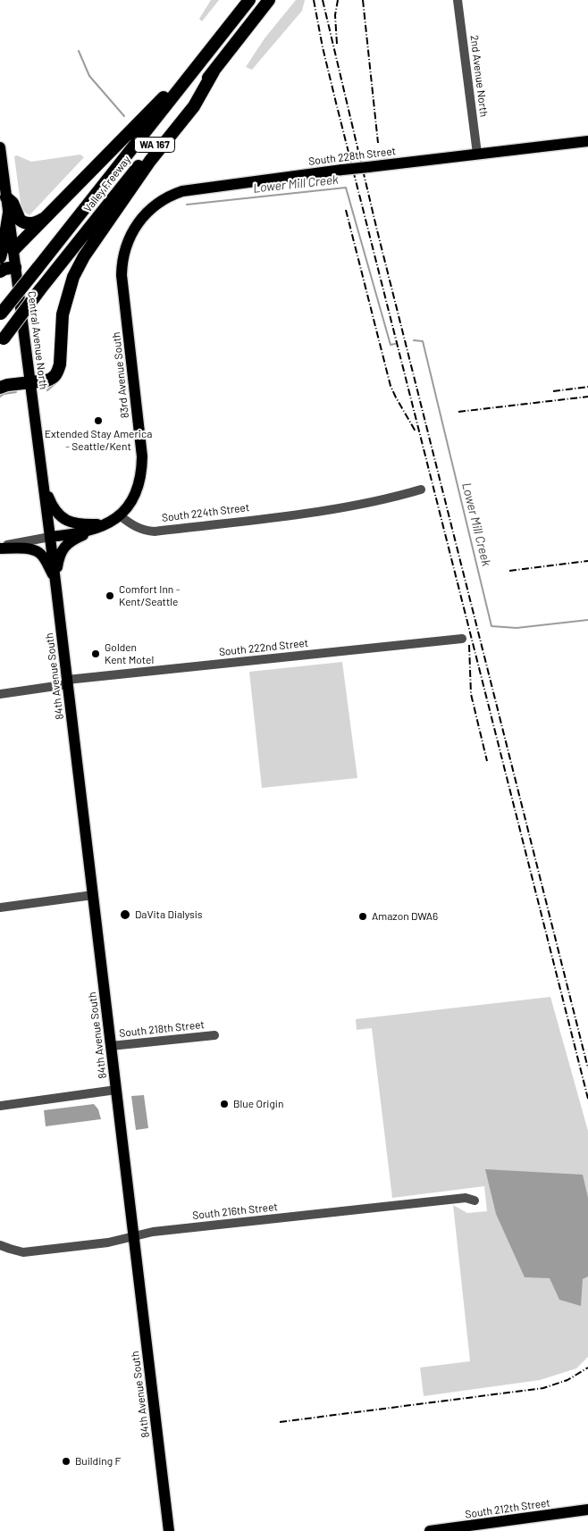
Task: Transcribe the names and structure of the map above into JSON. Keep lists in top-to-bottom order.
{
  "streets": {
    "highway": ["WA 167", "Valley Freeway"],
    "main road": [
      "South 228th Street",
      "Central Avenue North",
      "83rd Avenue South",
      "84th Avenue South",
      "South 212th Street"
    ],
    "street": [
      "2nd Avenue North",
      "South 224th Street",
      "South 222nd Street",
      "South 218th Street",
      "South 216th Street"
    ]
  },
  "crossings": [
    ["2nd Avenue North", "South 228th Street"],
    ["South 228th Street", "83rd Avenue South"],
    ["Central Avenue North", "84th Avenue South"],
    ["83rd Avenue South", "South 224th Street"],
    ["South 222nd Street", "84th Avenue South"],
    ["84th Avenue South", "South 218th Street"],
    ["84th Avenue South", "South 216th Street"]
  ],
  "water": ["Lower Mill Creek"],
  "places": [
    "Extended Stay America - Seattle/Kent",
    "Comfort Inn - Kent/Seattle",
    "Golden Kent Motel",
    "DaVita Dialysis",
    "Amazon DWA6",
    "Blue Origin",
    "Building F"
  ]
}
